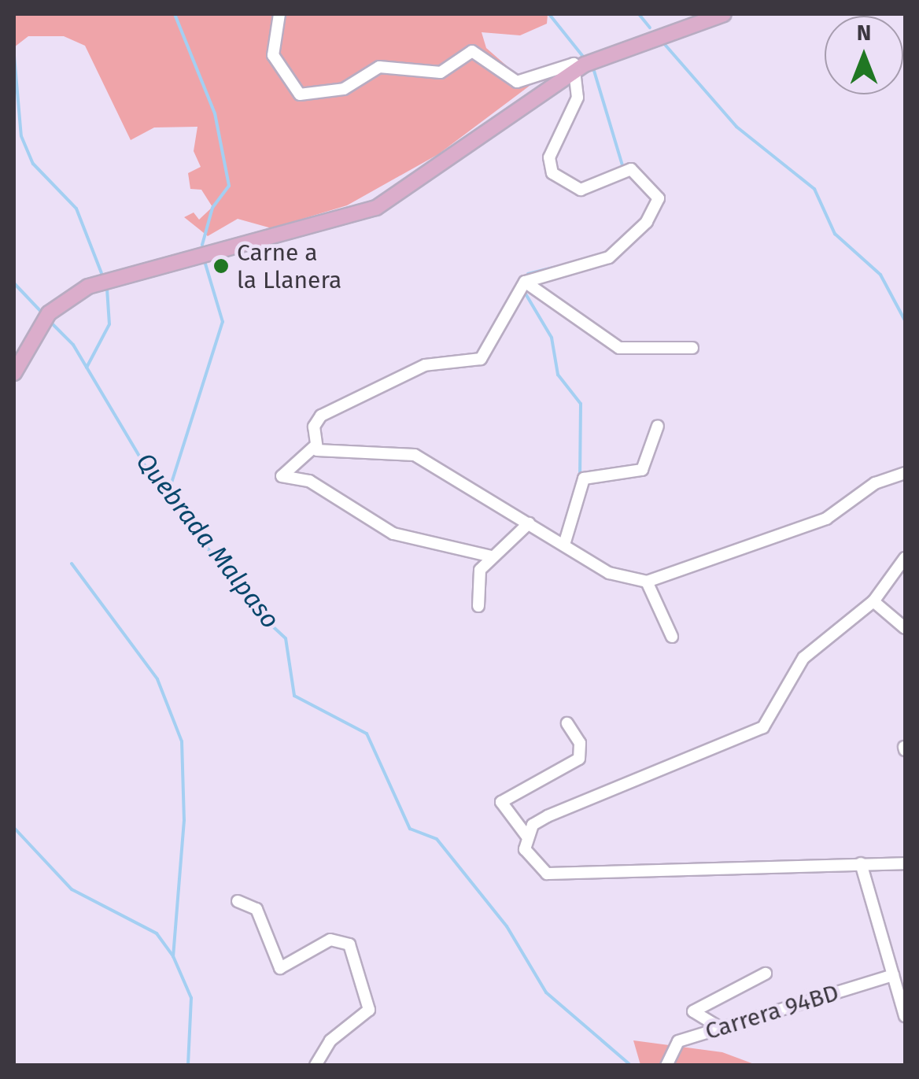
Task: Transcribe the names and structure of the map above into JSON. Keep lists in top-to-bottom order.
{
  "streets": {
    "street": ["Carrera 94BD"]
  },
  "water": ["Quebrada Malpaso"],
  "places": ["Carne a la Llanera"],
  "north": "top"
}
